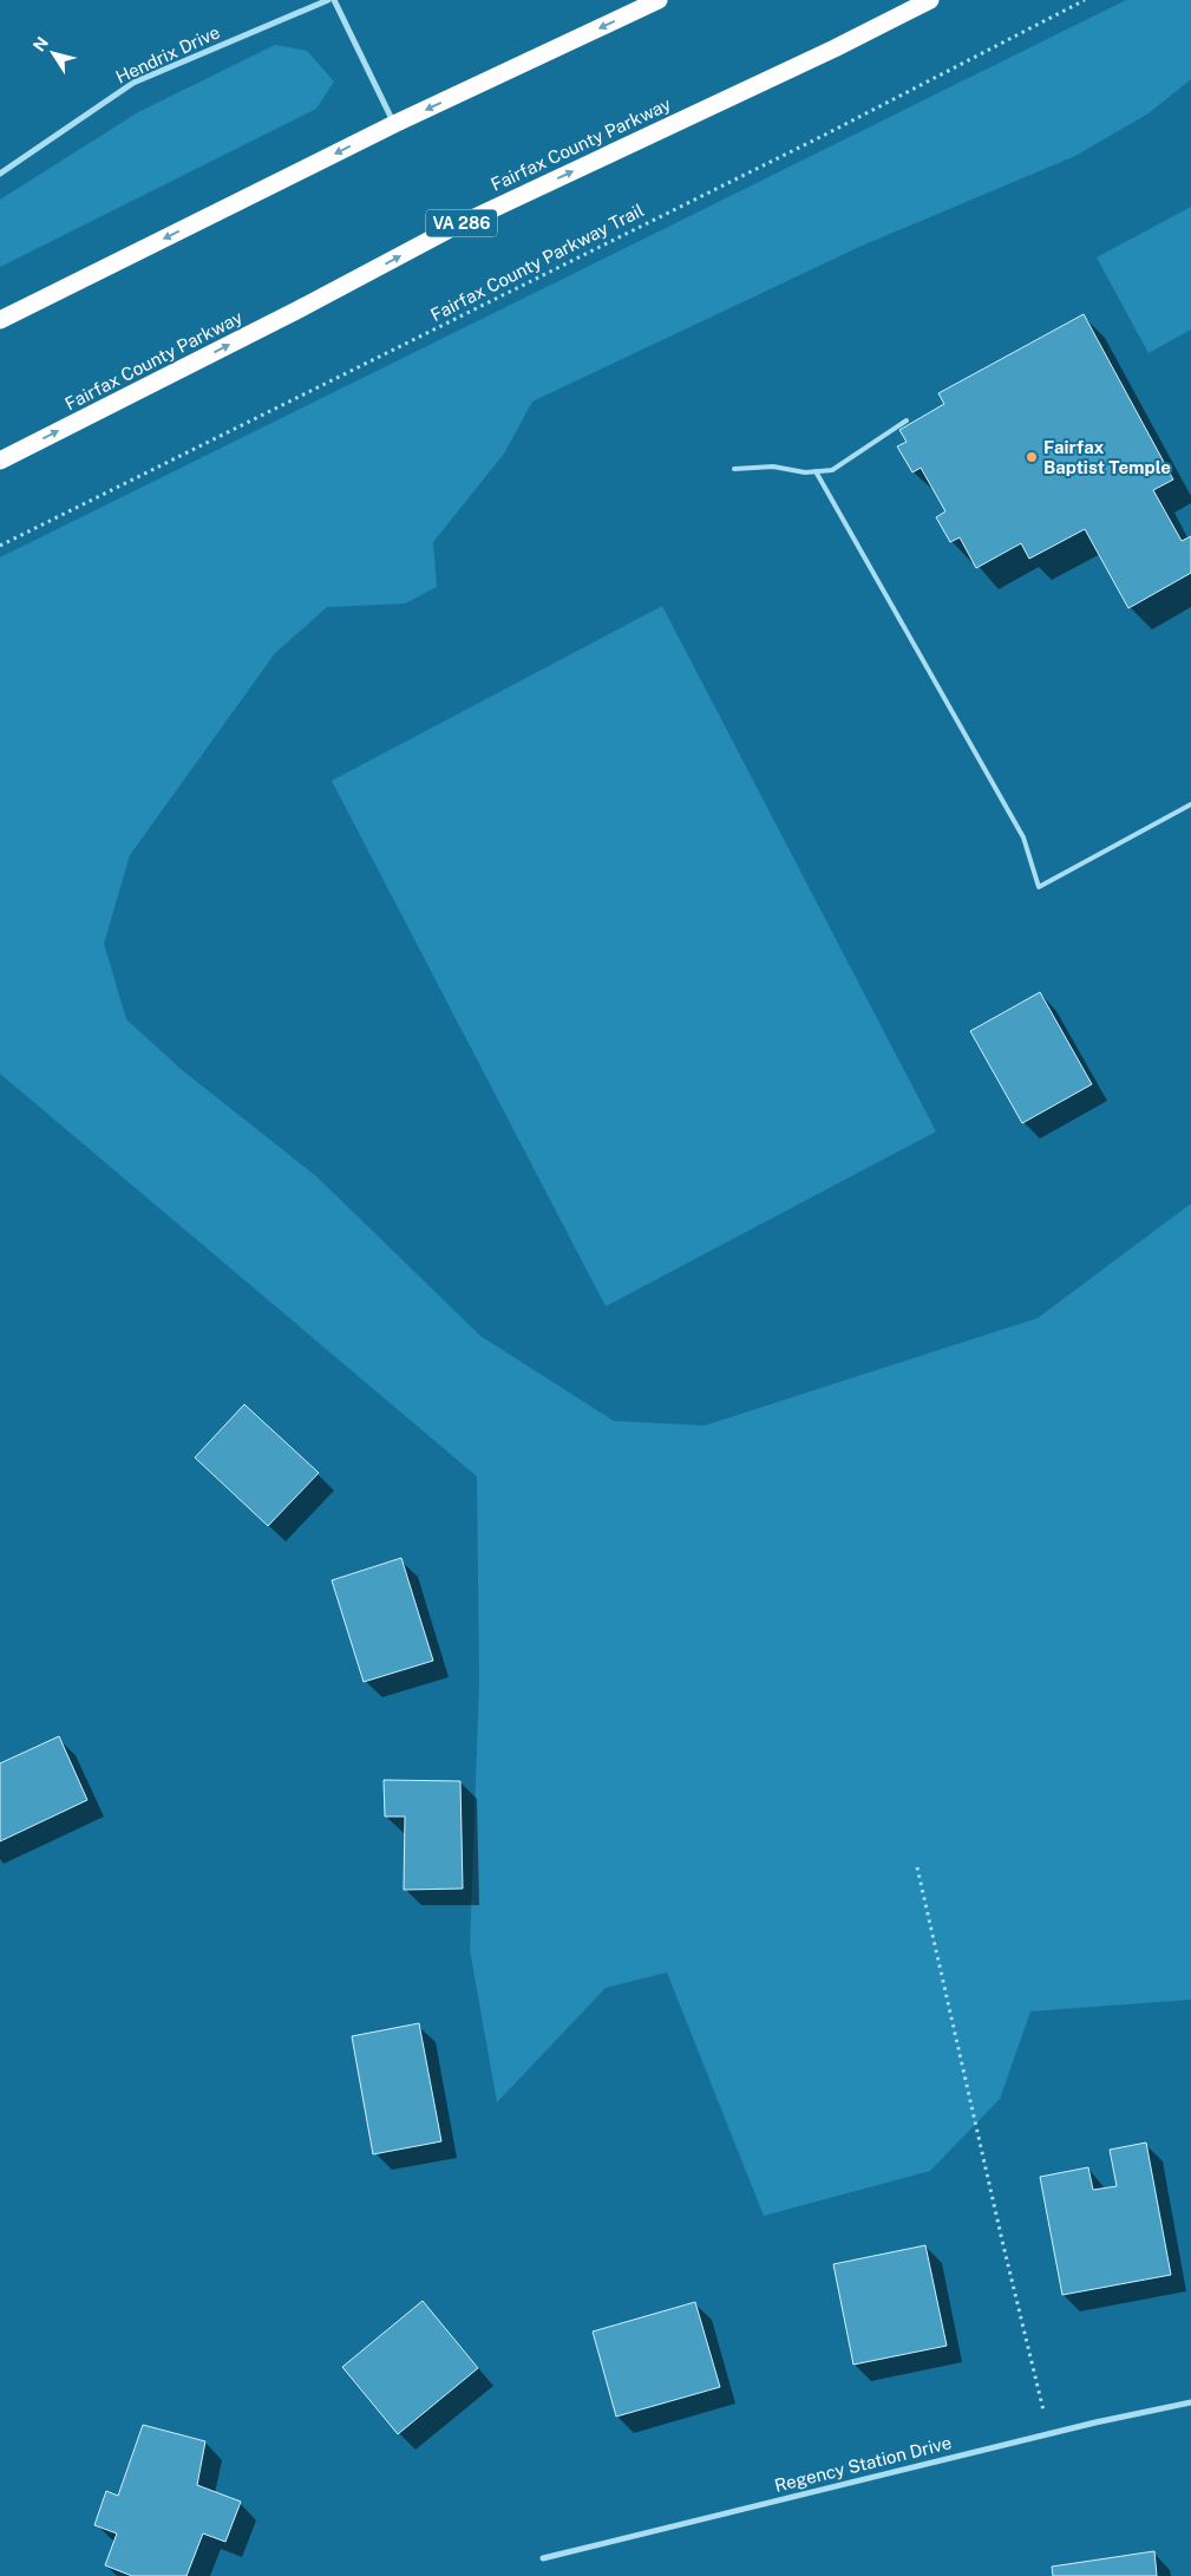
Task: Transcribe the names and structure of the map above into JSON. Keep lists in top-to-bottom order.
{
  "streets": {
    "highway": ["Fairfax County Parkway", "VA 286"],
    "street": ["Hendrix Drive", "Regency Station Drive"],
    "path": ["Fairfax County Parkway Trail"]
  },
  "places": ["Fairfax Baptist Temple"],
  "north": "top left"
}
